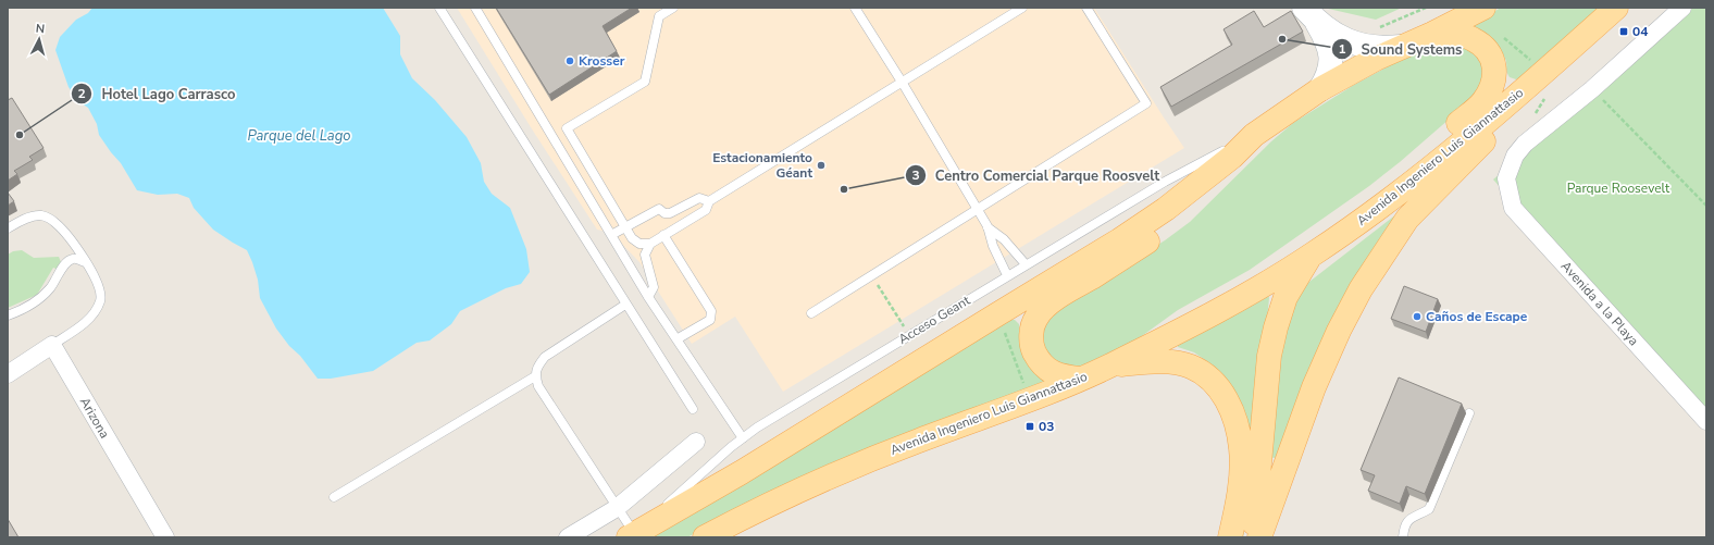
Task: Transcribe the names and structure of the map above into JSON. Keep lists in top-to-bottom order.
{
  "streets": {
    "main road": ["Avenida Ingeniero Luis Giannattasio"],
    "street": ["Avenida a la Playa", "Arizona"],
    "lane": ["Acceso Geant"]
  },
  "water": ["Parque del Lago"],
  "parks": ["Parque Roosevelt"],
  "places": {
    "transit": ["04", "03"],
    "other": [
      "Sound Systems",
      "Krosser",
      "Hotel Lago Carrasco",
      "Estacionamiento Géant",
      "Centro Comercial Parque Roosvelt",
      "Caños de Escape"
    ]
  },
  "north": "top"
}
